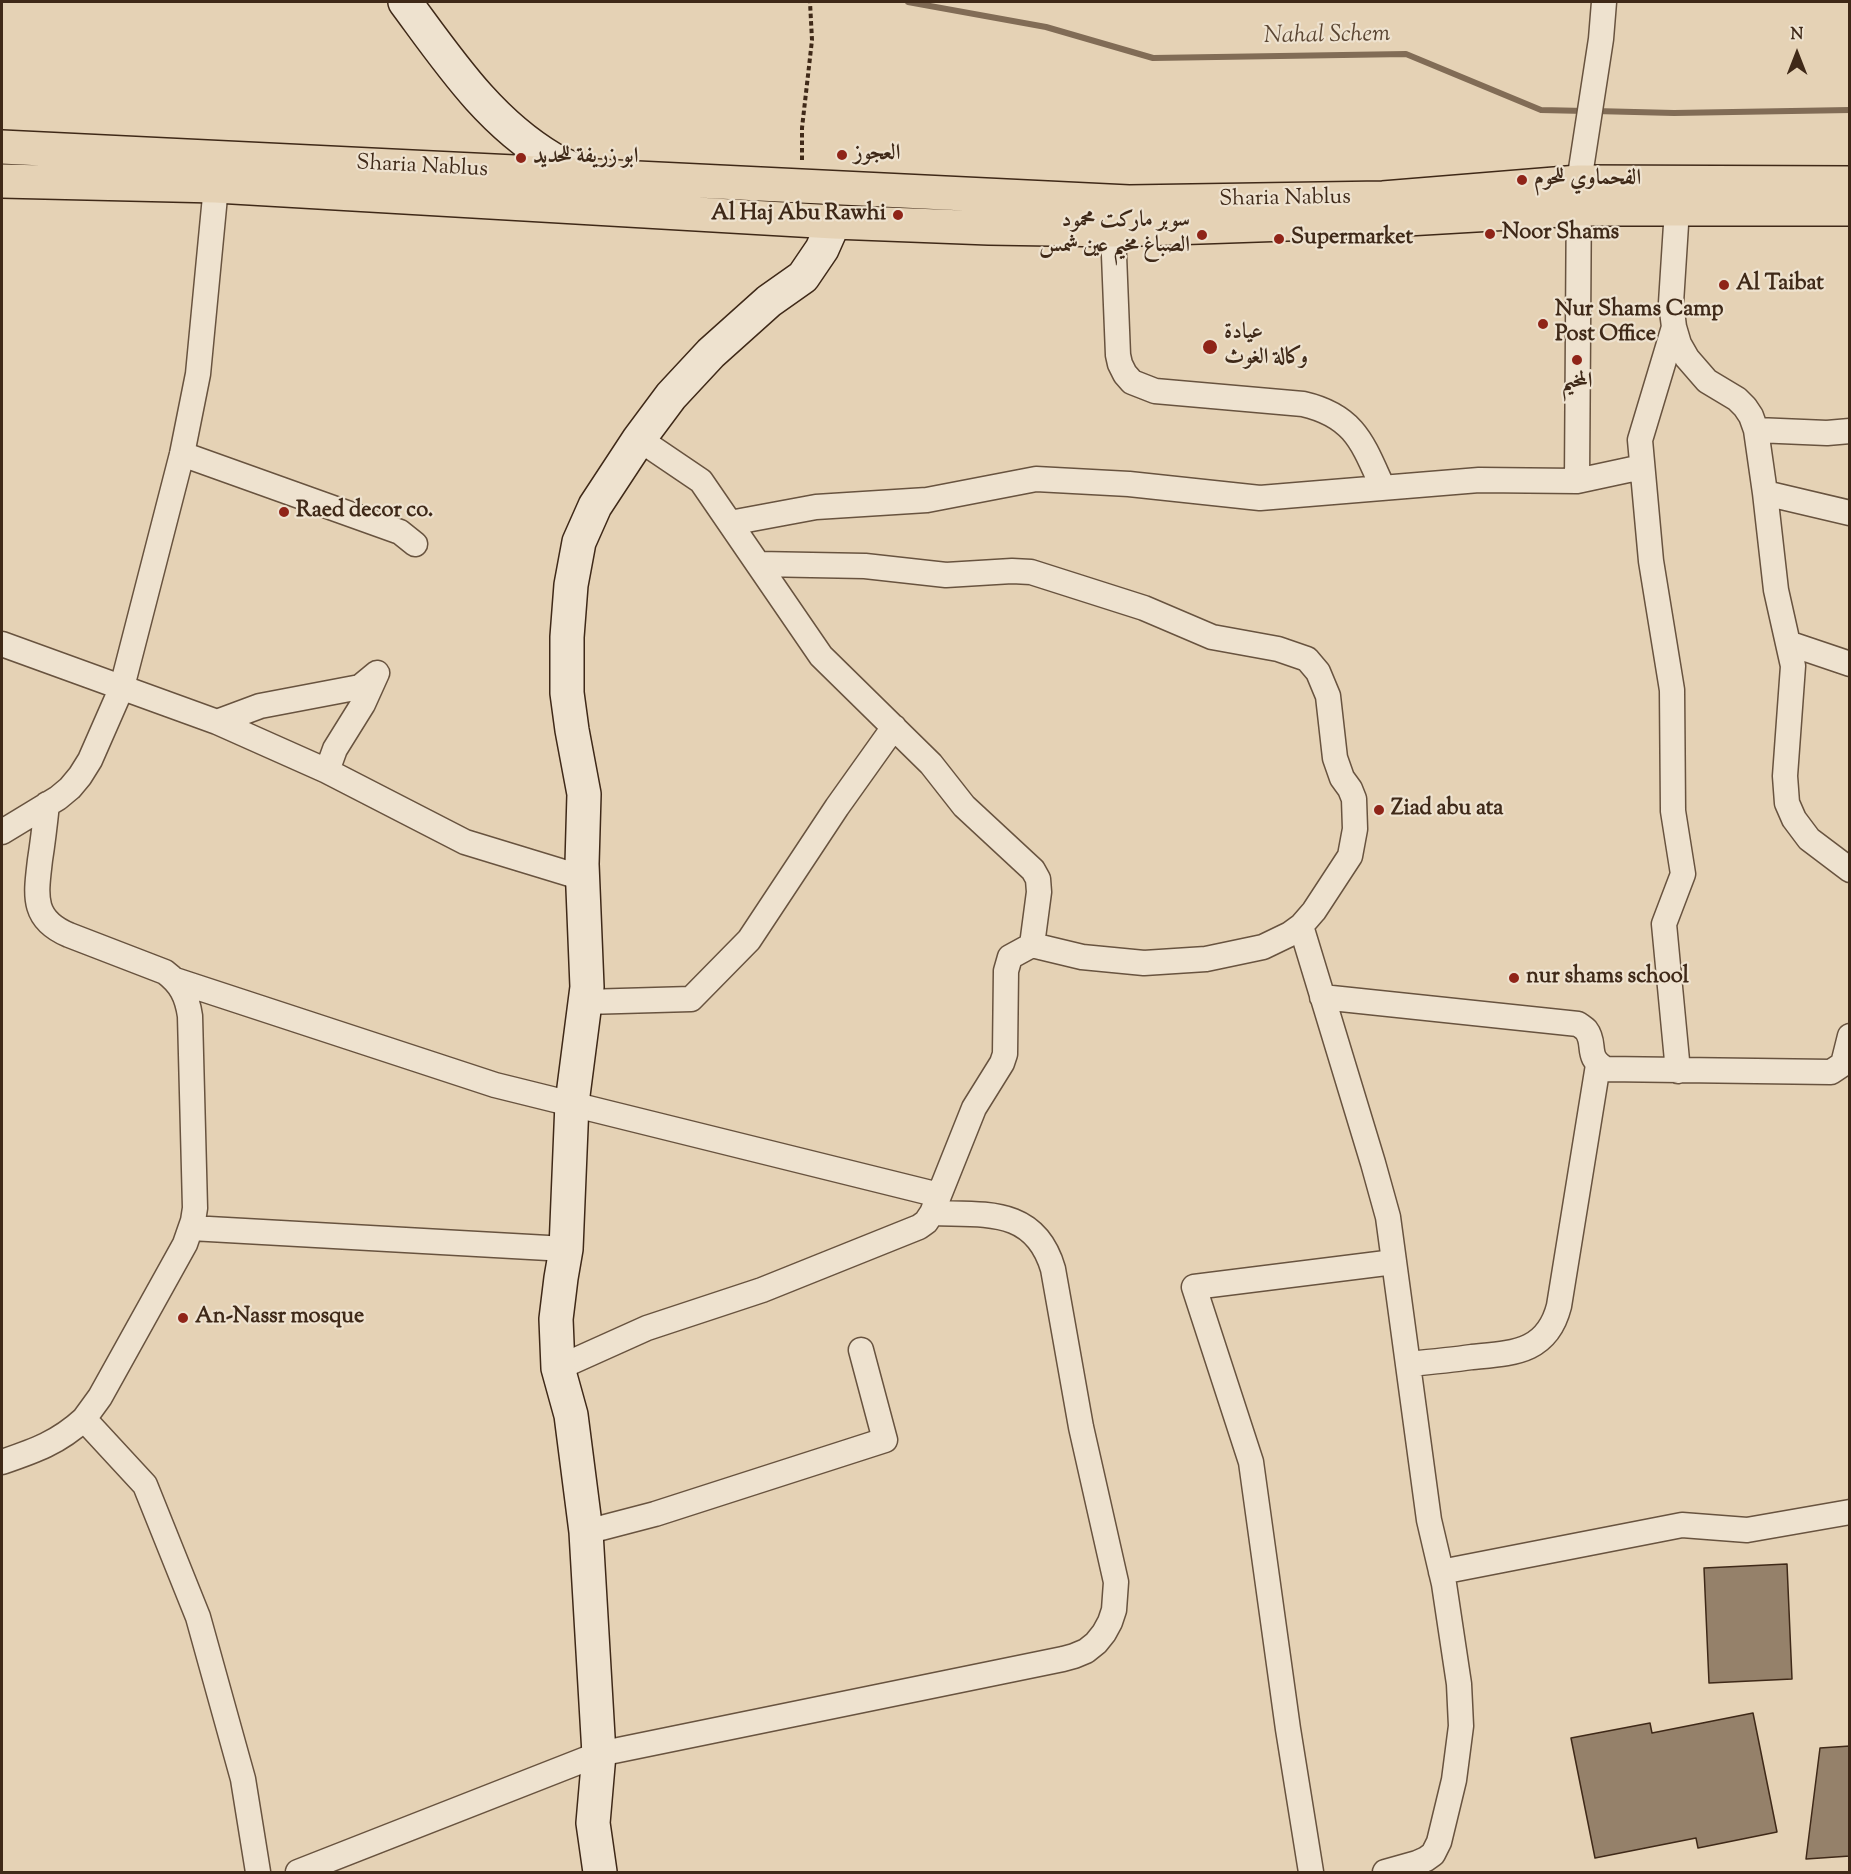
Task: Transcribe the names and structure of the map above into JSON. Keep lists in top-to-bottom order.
{
  "streets": {
    "main road": ["Sharia Nablus"]
  },
  "water": ["Nahal Schem"],
  "places": [
    "العجوز",
    "ابو زريفة للحديد",
    "الفحماوي للحوم",
    "Al Haj Abu Rawhi",
    "Noor Shams",
    "سوبر ماركت محمود الصباغ مخيم عين شمس",
    "Supermarket",
    "Al Taibat",
    "Nur Shams Camp Post Office",
    "عيادة وكالة الغوث",
    "المخيم",
    "Raed decor co.",
    "Ziad abu ata",
    "nur shams school",
    "An-Nassr mosque"
  ],
  "north": "top"
}
